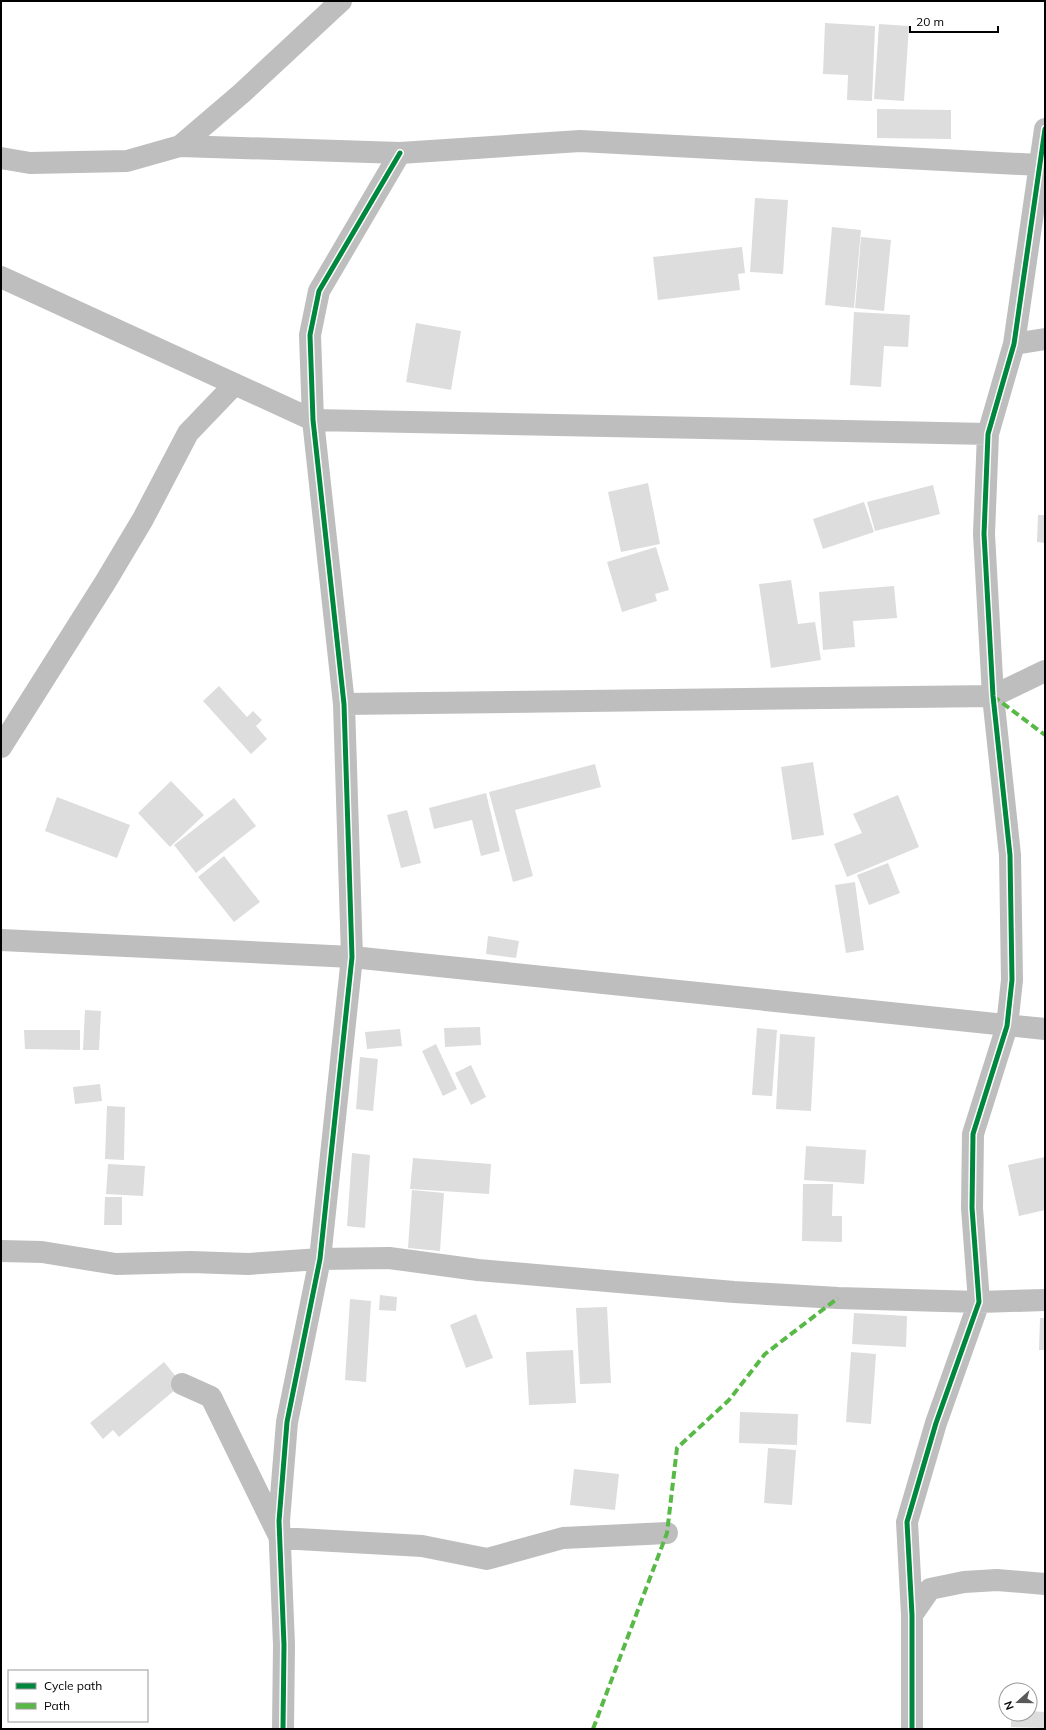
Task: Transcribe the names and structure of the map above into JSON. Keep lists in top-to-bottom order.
{
  "legend": ["Cycle path", "Path"],
  "scale_bar": "20 m",
  "north": "left"
}
